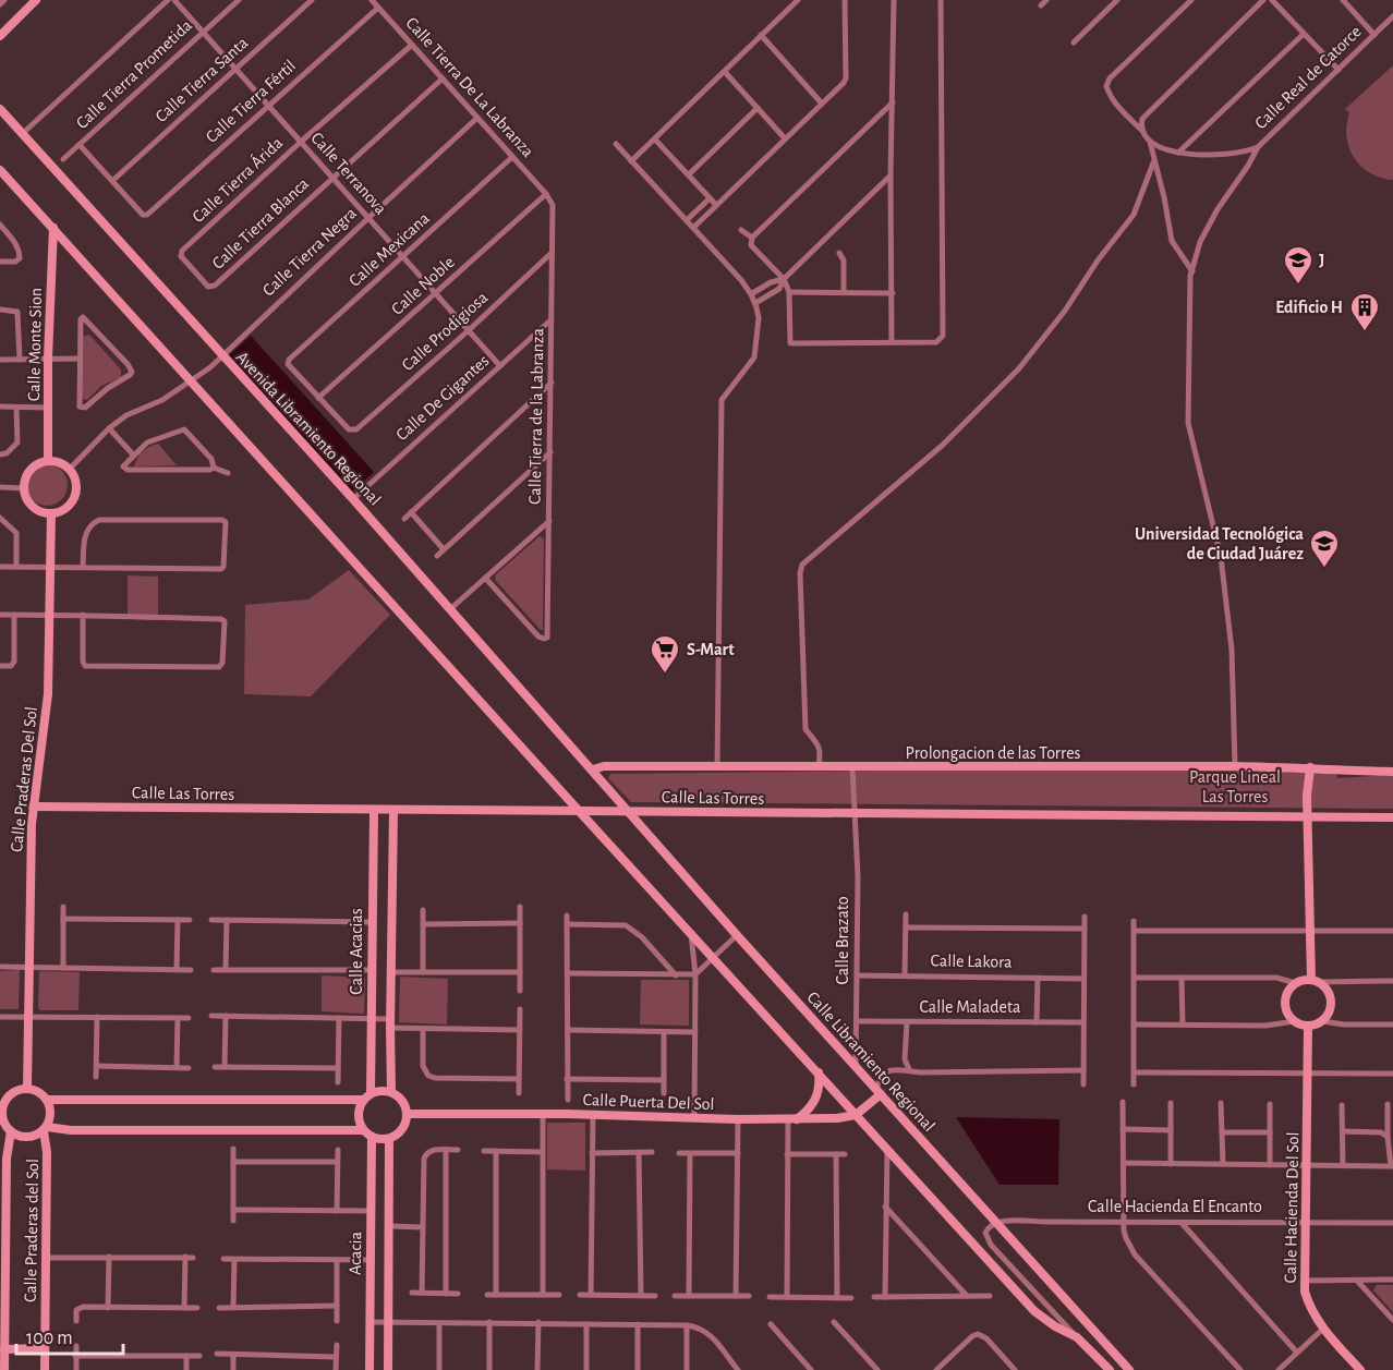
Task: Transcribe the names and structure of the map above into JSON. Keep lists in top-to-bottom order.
{
  "streets": {
    "street": [
      "Calle Tierra Prometida",
      "Calle Real de Catorce",
      "Calle Tierra Santa",
      "Calle Tierra De La Labranza",
      "Calle Tierra Fértil",
      "Calle Terranova",
      "Calle Tierra Árida",
      "Calle Tierra Blanca",
      "Calle Mexicana",
      "Calle Tierra Negra",
      "Calle Noble",
      "Calle Prodigiosa",
      "Calle Monte Sion",
      "Calle De Gigantes",
      "Calle Tierra de la Labranza",
      "Avenida Libramiento Regional",
      "Prolongacion de las Torres",
      "Calle Praderas Del Sol",
      "Calle Las Torres",
      "Calle Brazato",
      "Calle Acacias",
      "Calle Lakora",
      "Calle Maladeta",
      "Calle Libramiento Regional",
      "Calle Puerta Del Sol",
      "Calle Hacienda El Encanto",
      "Calle Hacienda Del Sol",
      "Calle Praderas del Sol",
      "Acacia"
    ]
  },
  "crossings": [
    ["Calle Tierra Prometida", "Calle Tierra Santa"],
    ["Calle Tierra Prometida", "Calle Tierra Fértil"],
    ["Calle Tierra Prometida", "Calle Terranova"],
    ["Calle Tierra Santa", "Calle Terranova"],
    ["Calle Tierra De La Labranza", "Calle Tierra Fértil"],
    ["Calle Tierra De La Labranza", "Calle Tierra Árida"],
    ["Calle Tierra De La Labranza", "Calle Tierra Blanca"],
    ["Calle Tierra De La Labranza", "Calle Mexicana"],
    ["Calle Tierra De La Labranza", "Calle Tierra Negra"],
    ["Calle Tierra De La Labranza", "Calle Noble"],
    ["Calle Tierra De La Labranza", "Calle Tierra de la Labranza"],
    ["Calle Tierra Fértil", "Calle Terranova"],
    ["Calle Terranova", "Calle Tierra Árida"],
    ["Calle Terranova", "Calle Tierra Blanca"],
    ["Calle Terranova", "Calle Mexicana"],
    ["Calle Terranova", "Calle Tierra Negra"],
    ["Calle Terranova", "Calle Noble"],
    ["Calle Terranova", "Calle Prodigiosa"],
    ["Calle Terranova", "Calle De Gigantes"],
    ["Calle Tierra Árida", "Calle Tierra Blanca"],
    ["Calle Mexicana", "Calle Noble"],
    ["Calle Mexicana", "Calle Prodigiosa"],
    ["Calle Tierra Negra", "Avenida Libramiento Regional"],
    ["Calle Noble", "Calle Prodigiosa"],
    ["Calle Noble", "Calle Tierra de la Labranza"],
    ["Calle Prodigiosa", "Calle Tierra de la Labranza"],
    ["Calle Monte Sion", "Calle Praderas Del Sol"],
    ["Calle De Gigantes", "Calle Tierra de la Labranza"],
    ["Calle De Gigantes", "Avenida Libramiento Regional"],
    ["Avenida Libramiento Regional", "Prolongacion de las Torres"],
    ["Avenida Libramiento Regional", "Calle Libramiento Regional"],
    ["Prolongacion de las Torres", "Calle Brazato"],
    ["Prolongacion de las Torres", "Calle Libramiento Regional"],
    ["Calle Praderas Del Sol", "Calle Las Torres"],
    ["Calle Praderas Del Sol", "Calle Praderas del Sol"],
    ["Calle Las Torres", "Calle Brazato"],
    ["Calle Las Torres", "Calle Acacias"],
    ["Calle Las Torres", "Calle Libramiento Regional"],
    ["Calle Brazato", "Calle Lakora"],
    ["Calle Brazato", "Calle Maladeta"],
    ["Calle Brazato", "Calle Libramiento Regional"],
    ["Calle Acacias", "Calle Puerta Del Sol"],
    ["Calle Acacias", "Acacia"],
    ["Calle Libramiento Regional", "Calle Hacienda El Encanto"],
    ["Calle Puerta Del Sol", "Acacia"],
    ["Calle Hacienda El Encanto", "Calle Hacienda Del Sol"]
  ],
  "parks": ["Parque Lineal Las Torres"],
  "places": {
    "school or university": ["J", "Universidad Tecnológica de Ciudad Juárez"],
    "building": ["Edificio H"],
    "supermarket": ["S-Mart"]
  },
  "scale_bar": "100 m"
}
